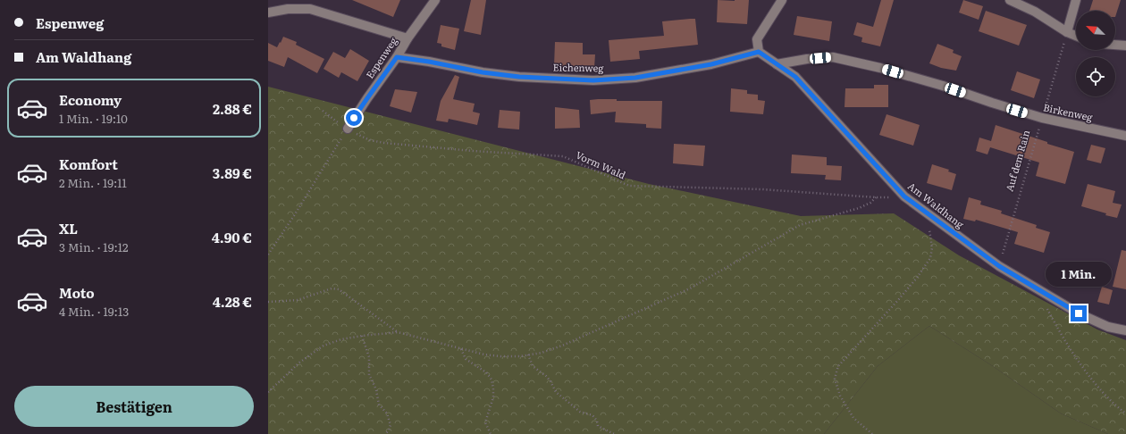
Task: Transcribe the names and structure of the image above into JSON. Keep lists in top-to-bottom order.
{
  "streets": {
    "street": [
      "Espenweg",
      "Eichenweg",
      "Birkenweg",
      "Am Waldhang"
    ],
    "path": ["Auf dem Rain", "Vorm Wald"]
  },
  "crossings": [
    ["Espenweg", "Eichenweg"],
    ["Espenweg", "Vorm Wald"],
    ["Eichenweg", "Am Waldhang"],
    ["Birkenweg", "Auf dem Rain"],
    ["Birkenweg", "Am Waldhang"],
    ["Auf dem Rain", "Am Waldhang"],
    ["Vorm Wald", "Am Waldhang"]
  ],
  "north": "top left",
  "page": {
    "banner": ["Espenweg", "Am Waldhang"],
    "list": [
      {
        "name": "Economy",
        "note": "1 Min. · 19:10",
        "value": "2.88 €"
      },
      {
        "name": "Komfort",
        "note": "2 Min. · 19:11",
        "value": "3.89 €"
      },
      {
        "name": "XL",
        "note": "3 Min. · 19:12",
        "value": "4.90 €"
      },
      {
        "name": "Moto",
        "note": "4 Min. · 19:13",
        "value": "4.28 €"
      }
    ],
    "bubble": "1 Min.",
    "buttons": "Bestätigen"
  }
}
